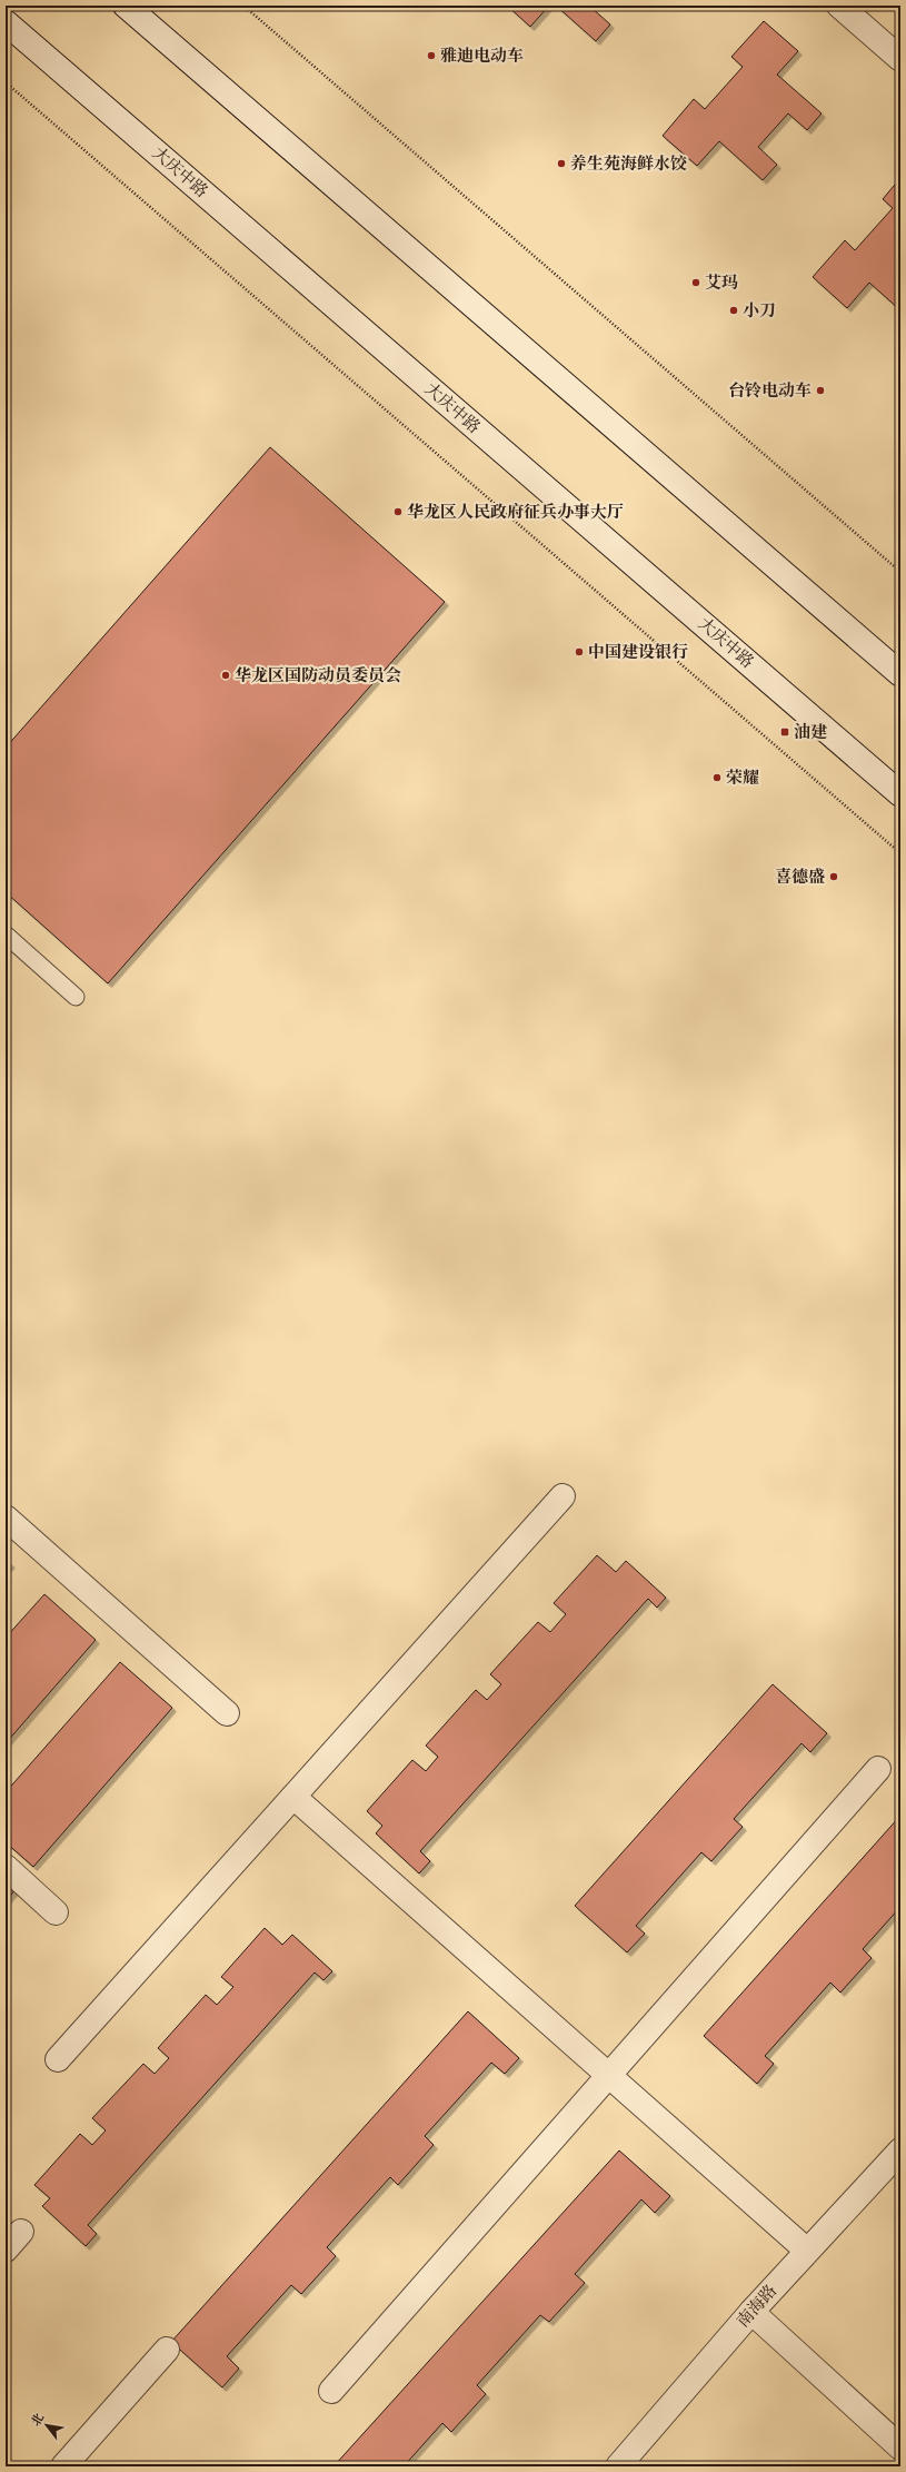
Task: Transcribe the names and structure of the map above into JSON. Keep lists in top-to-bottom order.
{
  "streets": {
    "street": ["大庆中路", "南海路"]
  },
  "places": {
    "other": [
      "雅迪电动车",
      "养生苑海鲜水饺",
      "艾玛",
      "小刀",
      "台铃电动车",
      "华龙区人民政府征兵办事大厅",
      "中国建设银行",
      "华龙区国防动员委员会",
      "荣耀",
      "喜德盛"
    ],
    "transit": ["油建"]
  },
  "north": "top left"
}
